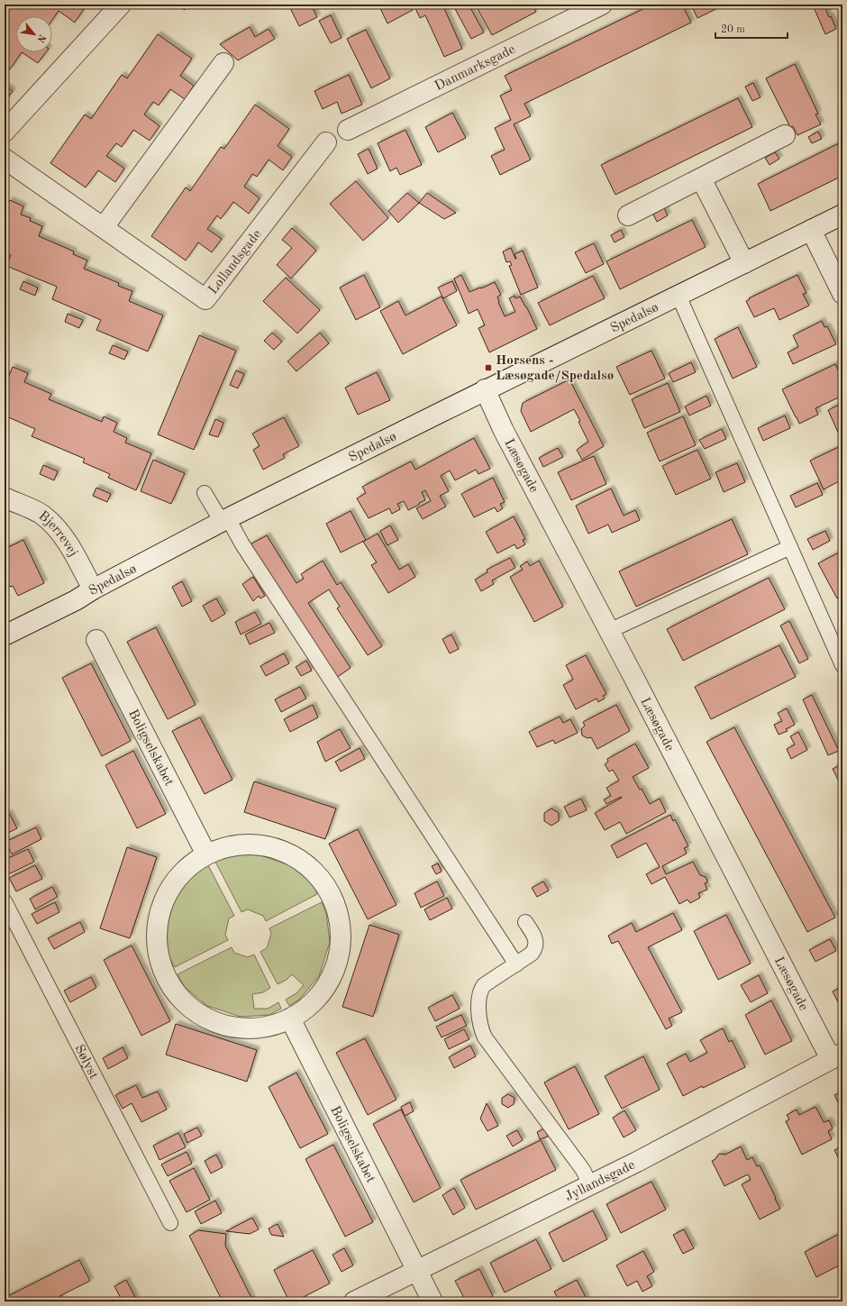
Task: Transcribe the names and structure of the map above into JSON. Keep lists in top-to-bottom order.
{
  "streets": {
    "street": [
      "Danmarksgade",
      "Lollandsgade",
      "Spedalsø",
      "Læsøgade",
      "Bjerrevej",
      "Boligselskabet",
      "Jyllandsgade"
    ],
    "lane": ["Sølyst"]
  },
  "crossings": [
    ["Spedalsø", "Læsøgade"],
    ["Spedalsø", "Bjerrevej"],
    ["Læsøgade", "Jyllandsgade"],
    ["Boligselskabet", "Jyllandsgade"]
  ],
  "places": {
    "transit": ["Horsens - Læsøgade/Spedalsø"]
  },
  "scale_bar": "20 m",
  "north": "bottom right"
}
